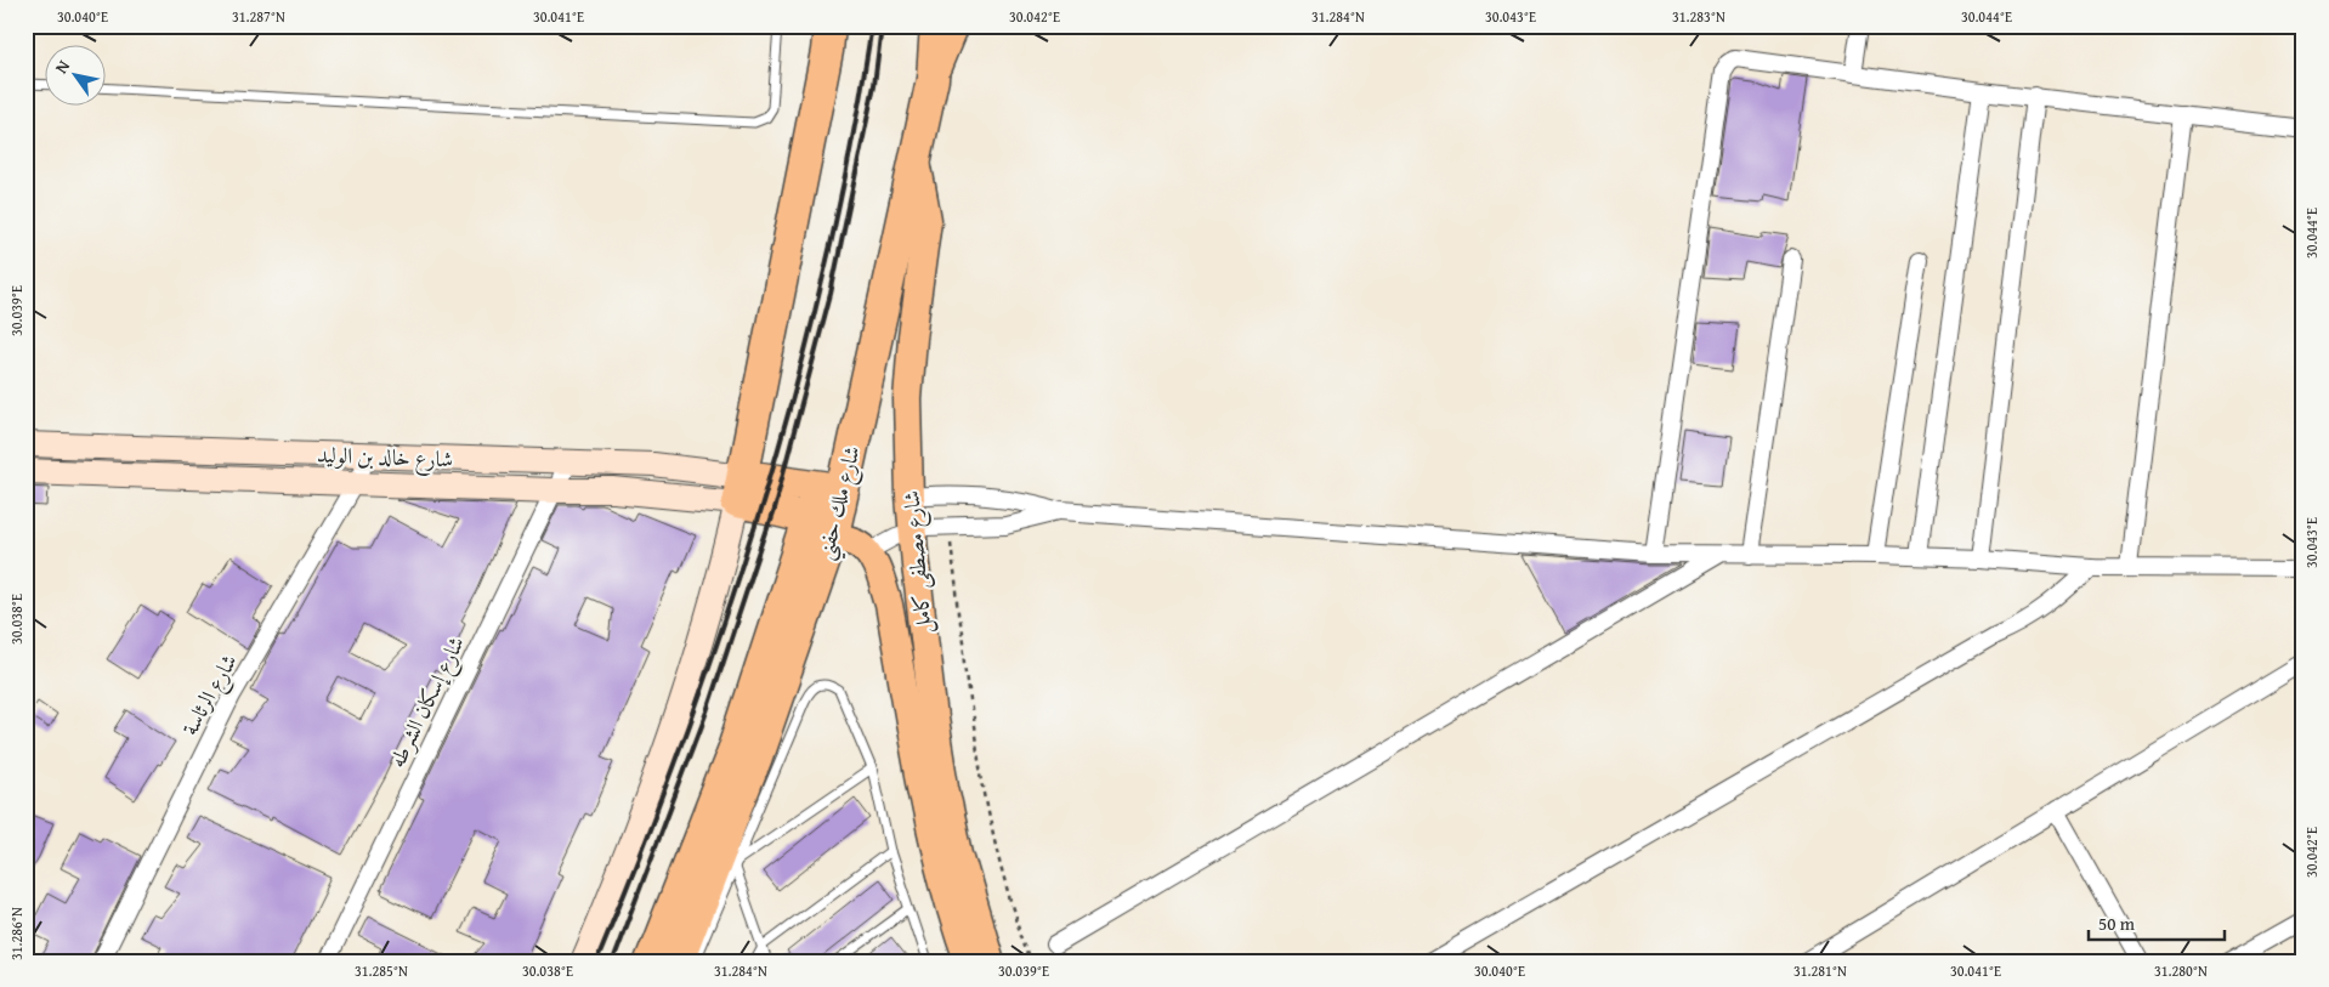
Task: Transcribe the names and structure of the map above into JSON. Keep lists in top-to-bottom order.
{
  "streets": {
    "highway": ["شارع ملك حفني"],
    "main road": ["شارع مصطفى كامل"],
    "street": ["شارع خالد بن الوليد", "شارع الرئاسة", "شارع إسكان الشرطه"]
  },
  "crossings": [
    ["شارع خالد بن الوليد", "شارع الرئاسة"],
    ["شارع خالد بن الوليد", "شارع إسكان الشرطه"],
    ["شارع ملك حفني", "شارع مصطفى كامل"]
  ],
  "scale_bar": "50 m",
  "north": "top left",
  "coordinates": [
    "30.040°E",
    "31.287°N",
    "30.041°E",
    "30.042°E",
    "31.284°N",
    "30.043°E",
    "31.283°N",
    "30.044°E",
    "30.039°E",
    "30.038°E",
    "31.286°N",
    "31.285°N",
    "31.281°N",
    "31.280°N"
  ]
}
